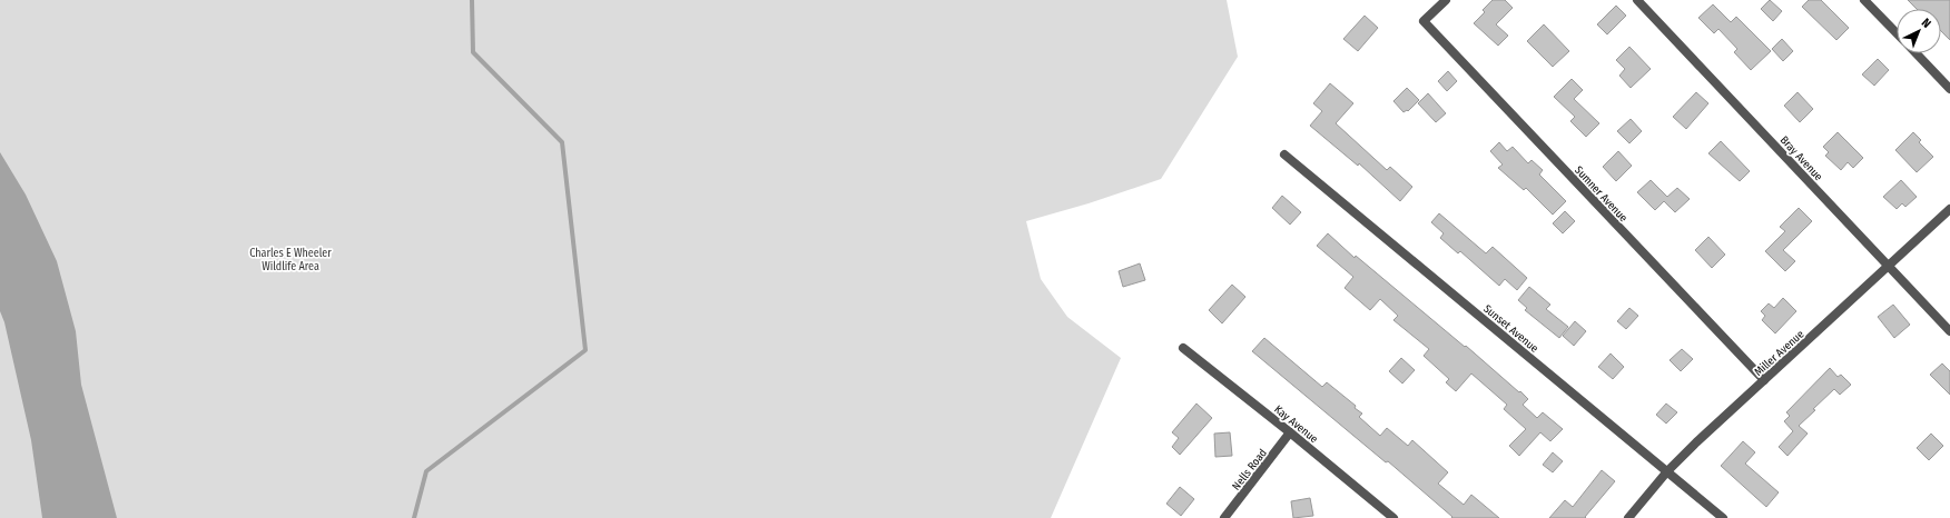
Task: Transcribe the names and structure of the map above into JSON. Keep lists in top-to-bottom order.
{
  "streets": {
    "street": [
      "Bray Avenue",
      "Sumner Avenue",
      "Sunset Avenue",
      "Miller Avenue",
      "Kay Avenue",
      "Nells Road"
    ]
  },
  "crossings": [
    ["Bray Avenue", "Miller Avenue"],
    ["Sumner Avenue", "Miller Avenue"],
    ["Sunset Avenue", "Miller Avenue"],
    ["Kay Avenue", "Nells Road"]
  ],
  "parks": ["Charles E Wheeler Wildlife Area"],
  "north": "top right"
}
